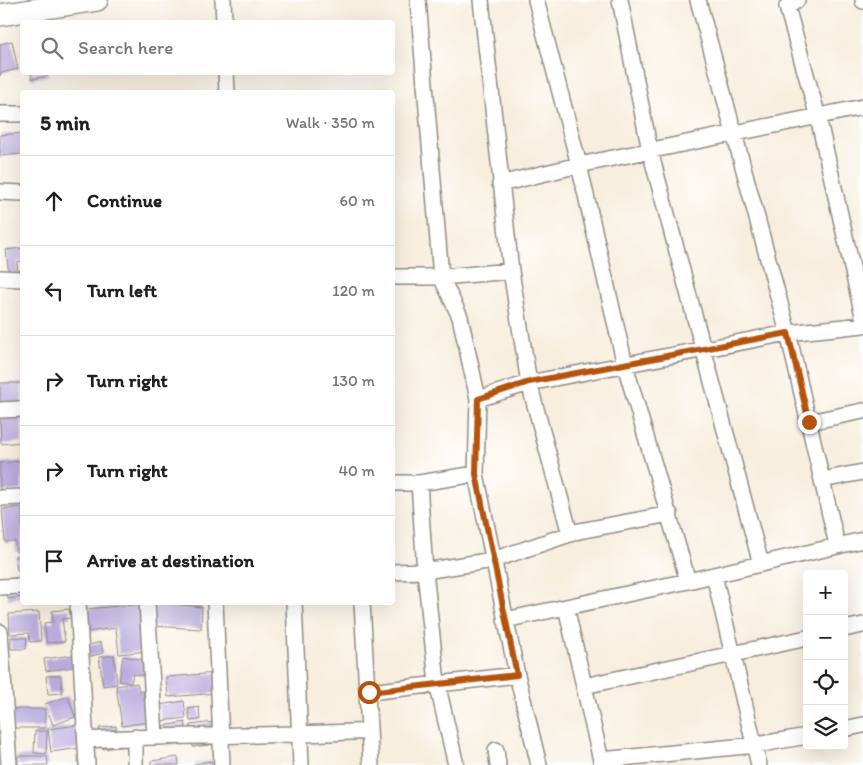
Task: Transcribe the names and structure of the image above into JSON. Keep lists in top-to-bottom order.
{
  "page": {
    "search": "Search here",
    "heading": ["5 min", "Walk · 350 m"],
    "list": [
      ["Continue", "60 m"],
      ["Turn left", "120 m"],
      ["Turn right", "130 m"],
      ["Turn right", "40 m"],
      "Arrive at destination"
    ],
    "map_buttons": ["+", "−"]
  }
}
